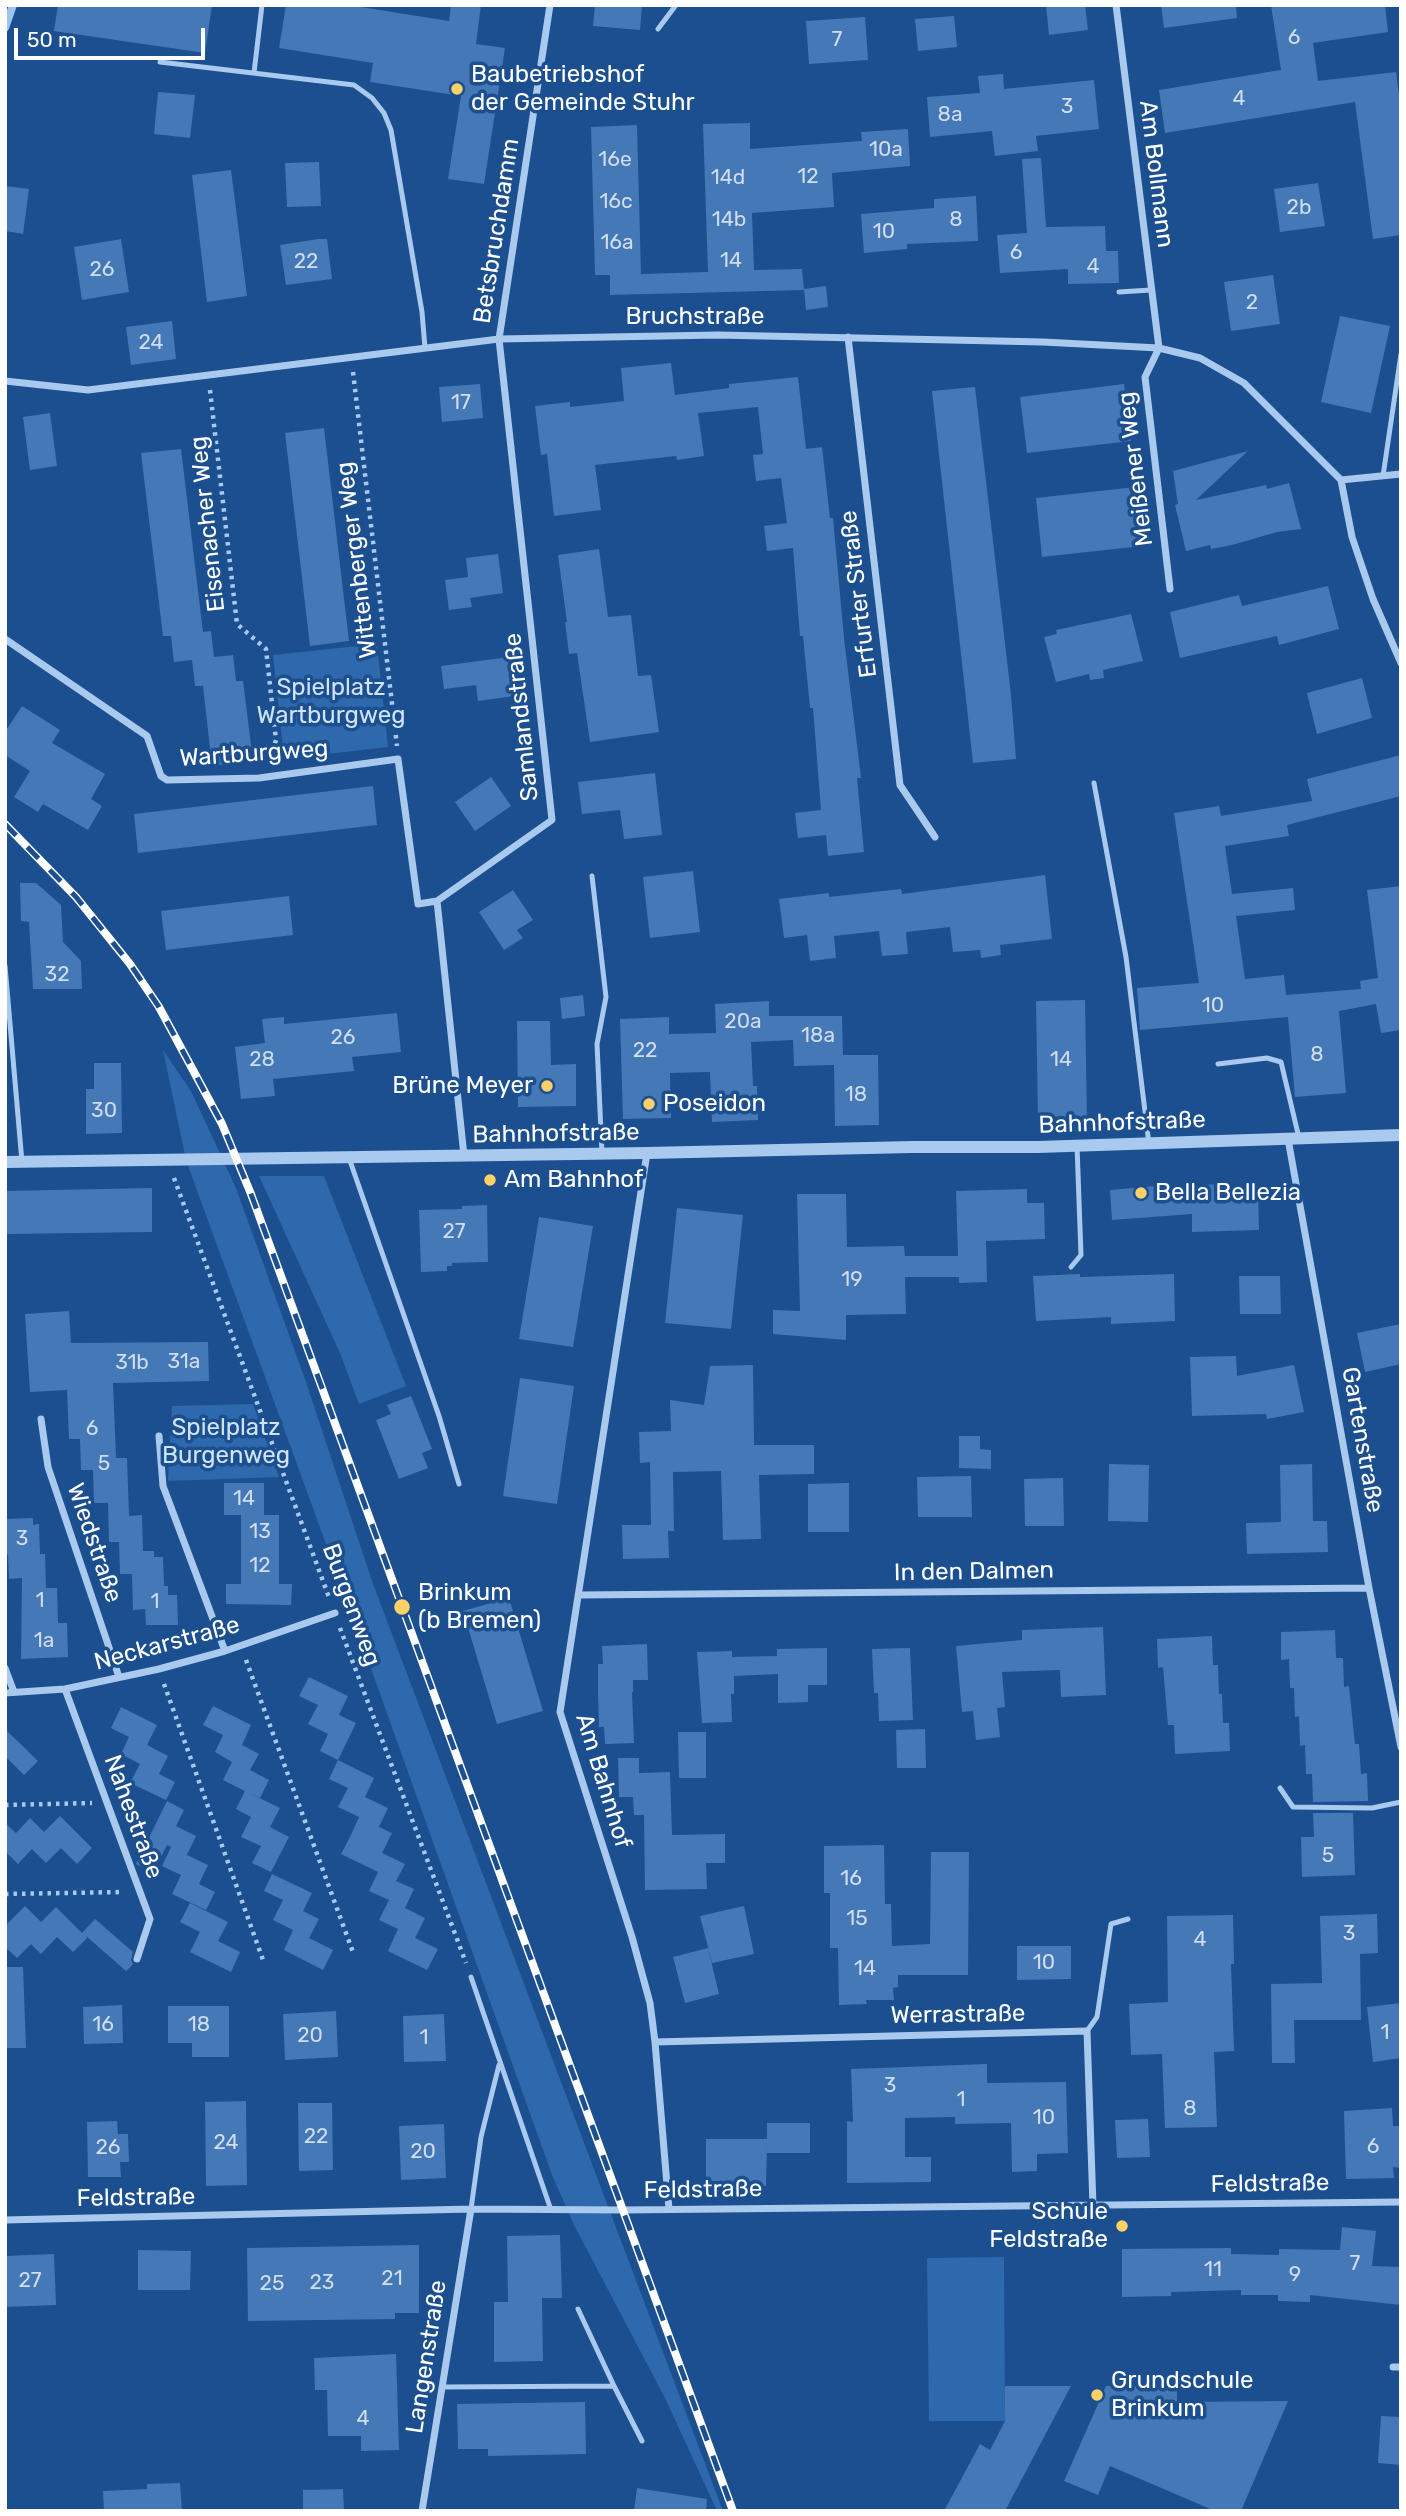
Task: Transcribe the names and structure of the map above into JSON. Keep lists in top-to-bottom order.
{
  "streets": {
    "street": [
      "Am Bollmann",
      "Betsbruchdamm",
      "Bruchstraße",
      "Meißener Weg",
      "Erfurter Straße",
      "Samlandstraße",
      "Wartburgweg",
      "Bahnhofstraße",
      "Gartenstraße",
      "Wiedstraße",
      "In den Dalmen",
      "Neckarstraße",
      "Am Bahnhof",
      "Nahestraße",
      "Werrastraße",
      "Feldstraße",
      "Langenstraße"
    ],
    "path": ["Eisenacher Weg", "Wittenberger Weg", "Burgenweg"]
  },
  "crossings": [
    ["Am Bollmann", "Bruchstraße"],
    ["Am Bollmann", "Meißener Weg"],
    ["Betsbruchdamm", "Bruchstraße"],
    ["Betsbruchdamm", "Samlandstraße"],
    ["Bruchstraße", "Meißener Weg"],
    ["Bruchstraße", "Eisenacher Weg"],
    ["Bruchstraße", "Wittenberger Weg"],
    ["Bruchstraße", "Erfurter Straße"],
    ["Bruchstraße", "Samlandstraße"],
    ["Eisenacher Weg", "Wartburgweg"],
    ["Wittenberger Weg", "Wartburgweg"],
    ["Bahnhofstraße", "Gartenstraße"],
    ["Bahnhofstraße", "Burgenweg"],
    ["Bahnhofstraße", "Am Bahnhof"],
    ["Gartenstraße", "In den Dalmen"],
    ["Wiedstraße", "Neckarstraße"],
    ["In den Dalmen", "Am Bahnhof"],
    ["Burgenweg", "Neckarstraße"],
    ["Neckarstraße", "Nahestraße"],
    ["Am Bahnhof", "Werrastraße"],
    ["Am Bahnhof", "Feldstraße"],
    ["Feldstraße", "Langenstraße"]
  ],
  "parks": ["Spielplatz Wartburgweg", "Spielplatz Burgenweg"],
  "places": [
    "Baubetriebshof der Gemeinde Stuhr",
    "Brüne Meyer",
    "Poseidon",
    "Am Bahnhof",
    "Bella Bellezia",
    "Brinkum (b Bremen)",
    "Schule Feldstraße",
    "Grundschule Brinkum"
  ],
  "house_numbers": [
    "6",
    "7",
    "4",
    "3",
    "8a",
    "10a",
    "16e",
    "12",
    "14d",
    "16c",
    "2b",
    "14b",
    "8",
    "10",
    "16a",
    "6",
    "14",
    "22",
    "4",
    "26",
    "2",
    "24",
    "17",
    "32",
    "10",
    "20a",
    "18a",
    "26",
    "22",
    "8",
    "28",
    "14",
    "18",
    "30",
    "27",
    "19",
    "31a",
    "31b",
    "6",
    "5",
    "14",
    "13",
    "3",
    "12",
    "1",
    "1",
    "1a",
    "5",
    "16",
    "15",
    "3",
    "4",
    "10",
    "14",
    "16",
    "18",
    "1",
    "20",
    "1",
    "3",
    "1",
    "8",
    "10",
    "22",
    "24",
    "6",
    "26",
    "20",
    "7",
    "11",
    "9",
    "21",
    "27",
    "23",
    "25",
    "4"
  ],
  "scale_bar": "50 m"
}
